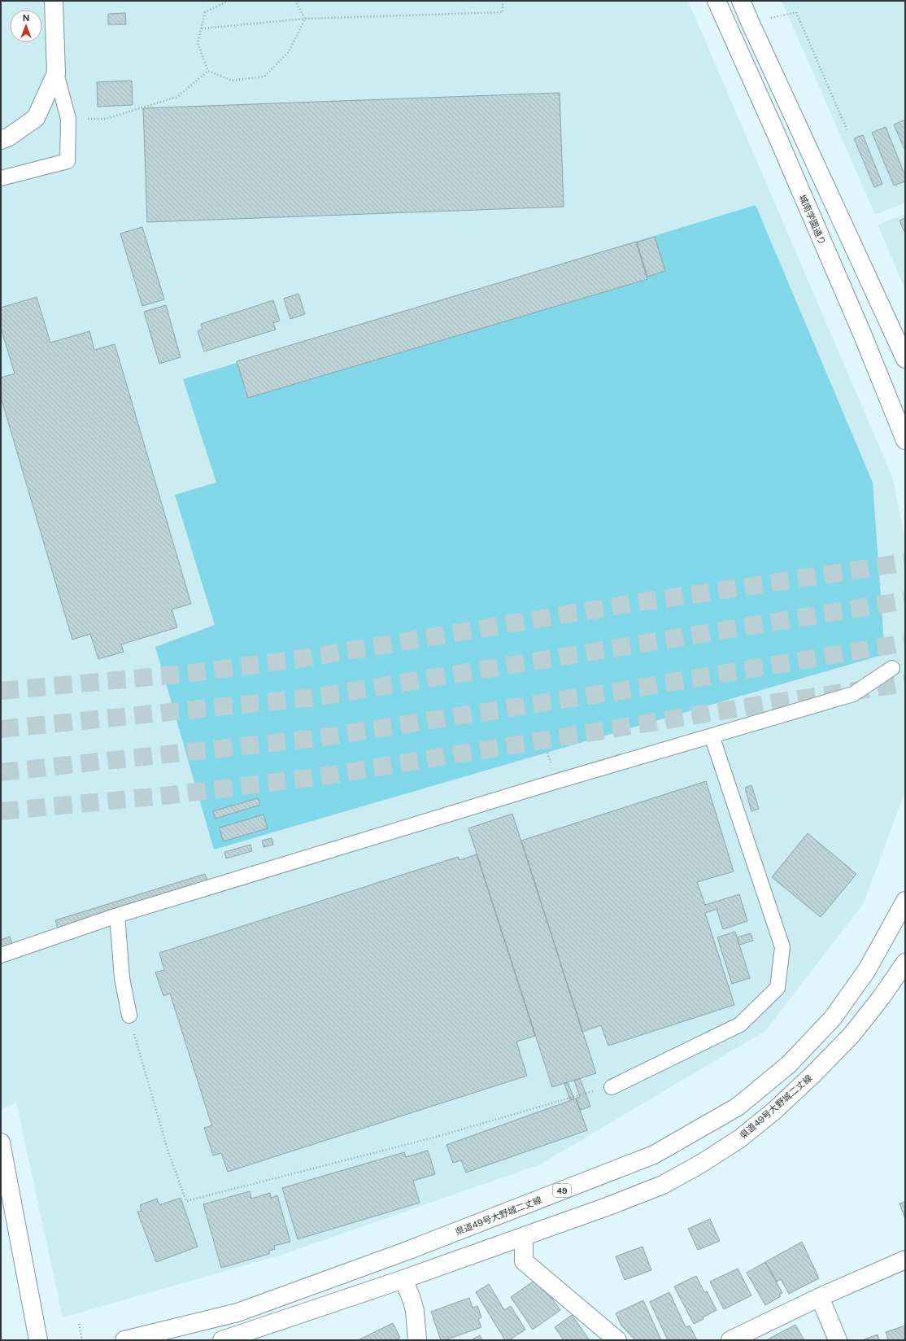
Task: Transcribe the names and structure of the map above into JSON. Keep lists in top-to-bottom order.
{
  "streets": {
    "main road": ["城南学園通り", "県道49号大野城二丈線", "49"]
  },
  "north": "top"
}
